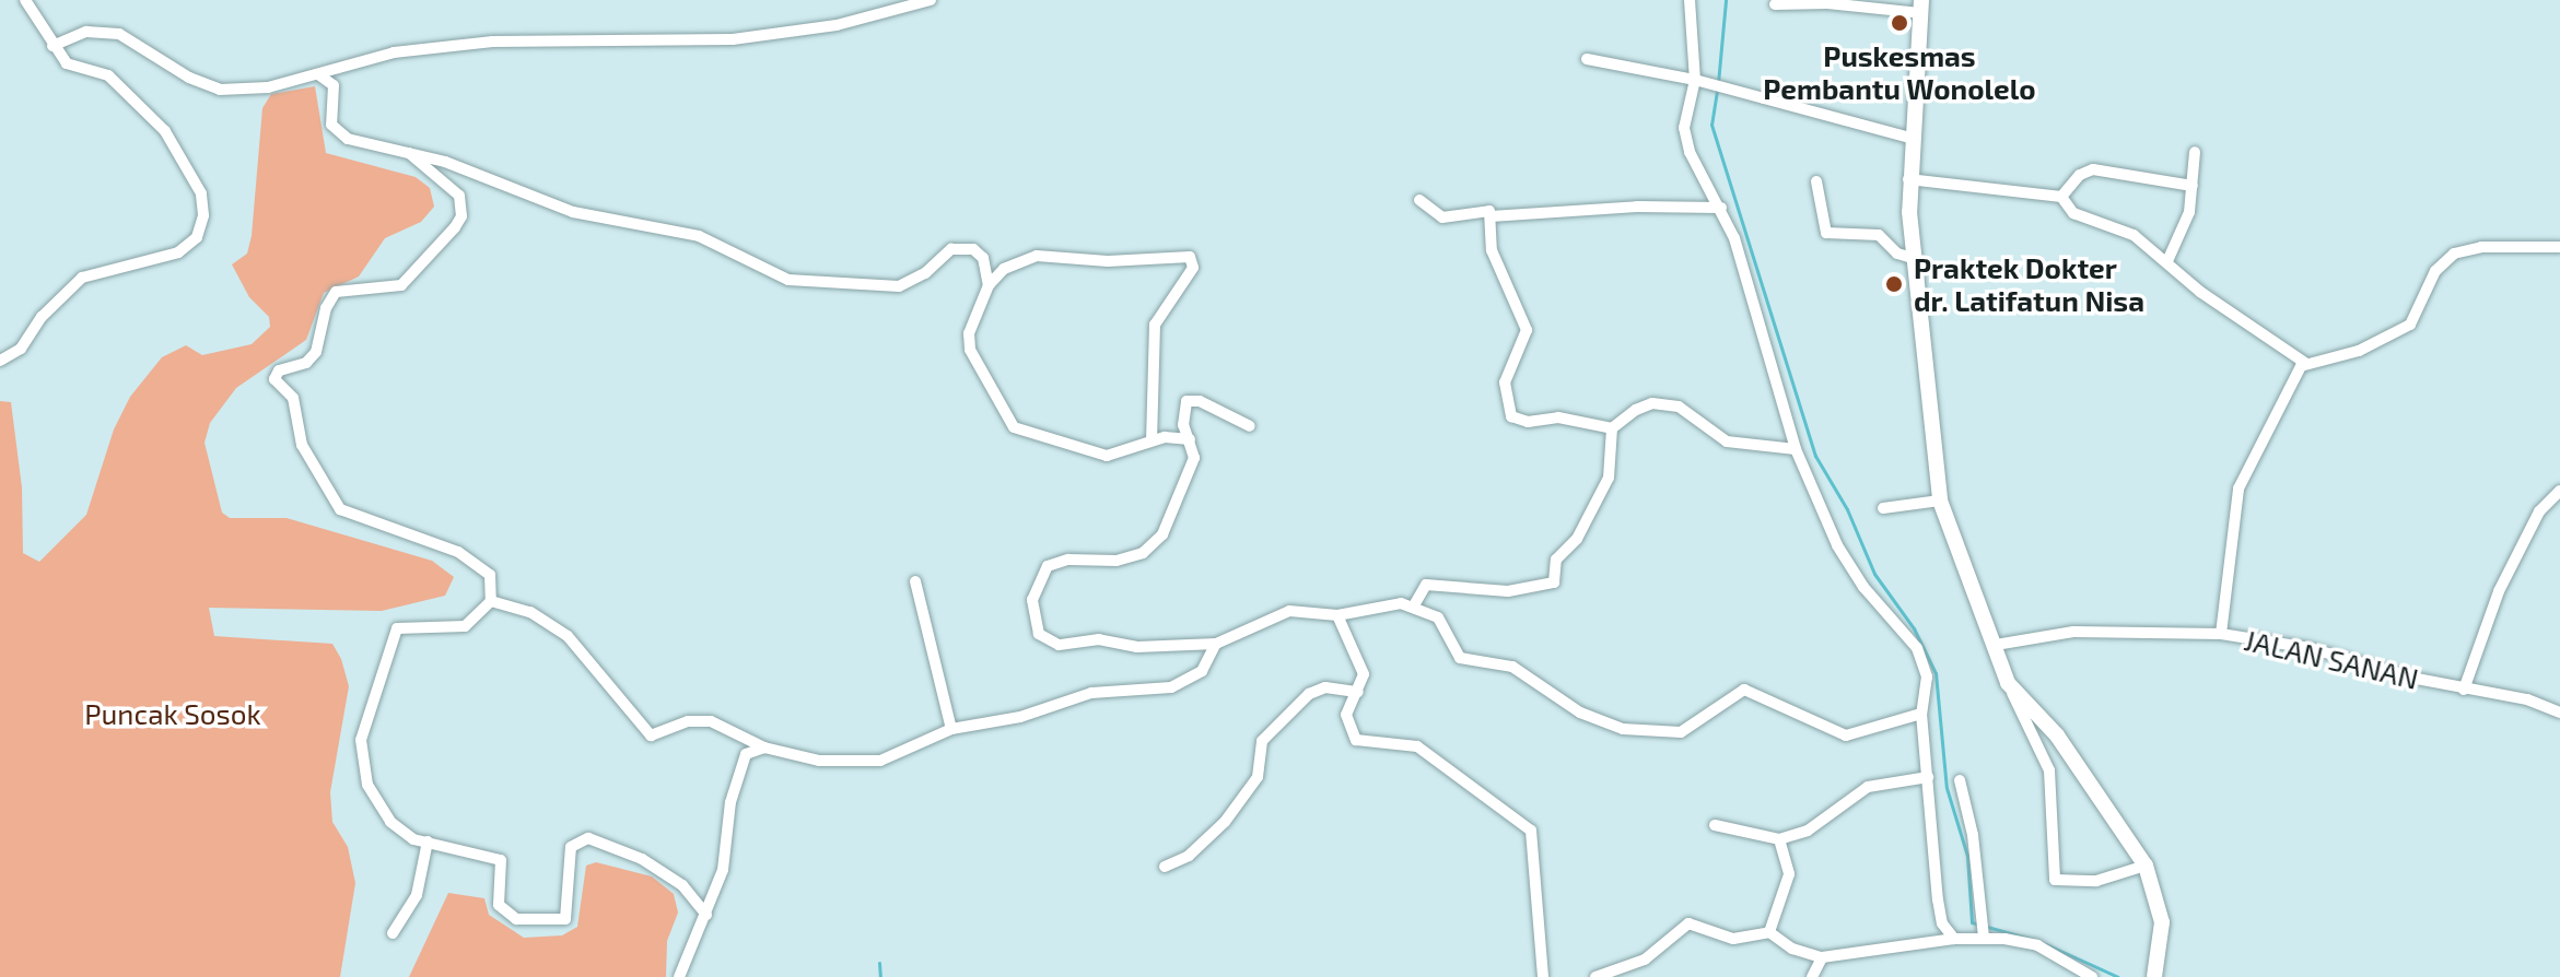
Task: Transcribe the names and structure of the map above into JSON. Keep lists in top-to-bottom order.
{
  "streets": {
    "street": ["JALAN SANAN"]
  },
  "parks": ["Puncak Sosok"],
  "places": ["Puskesmas Pembantu Wonolelo", "Praktek Dokter dr. Latifatun Nisa"]
}
